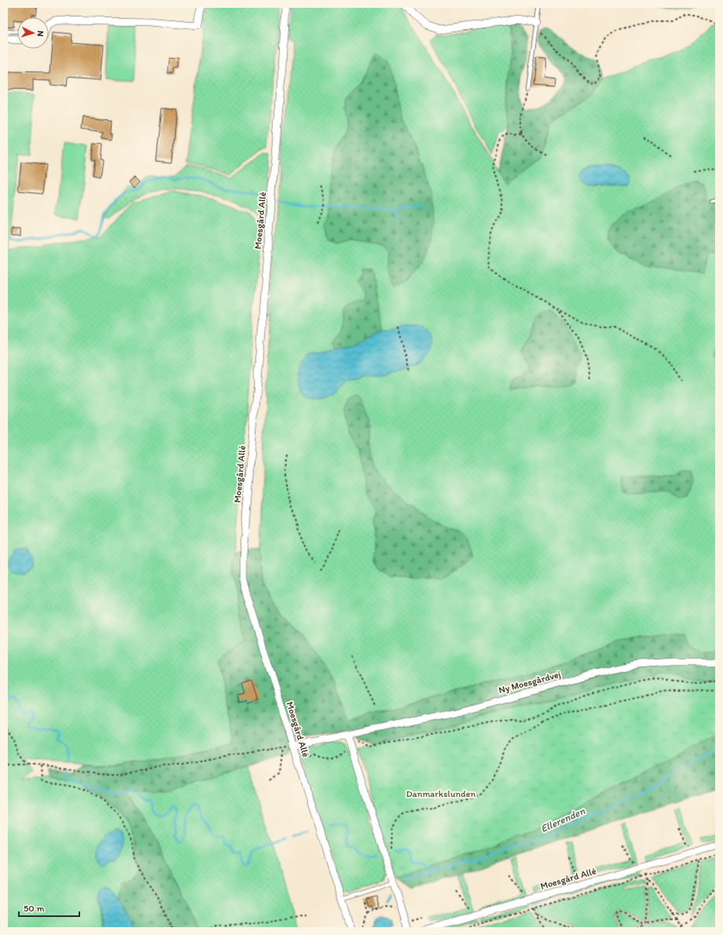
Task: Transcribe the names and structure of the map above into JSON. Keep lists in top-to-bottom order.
{
  "streets": {
    "street": ["Moesgård Allé", "Ny Moesgårdvej"]
  },
  "crossings": [
    ["Moesgård Allé", "Ny Moesgårdvej"]
  ],
  "water": ["Ellerenden"],
  "parks": ["Danmarkslunden"],
  "scale_bar": "50 m",
  "north": "right"
}
